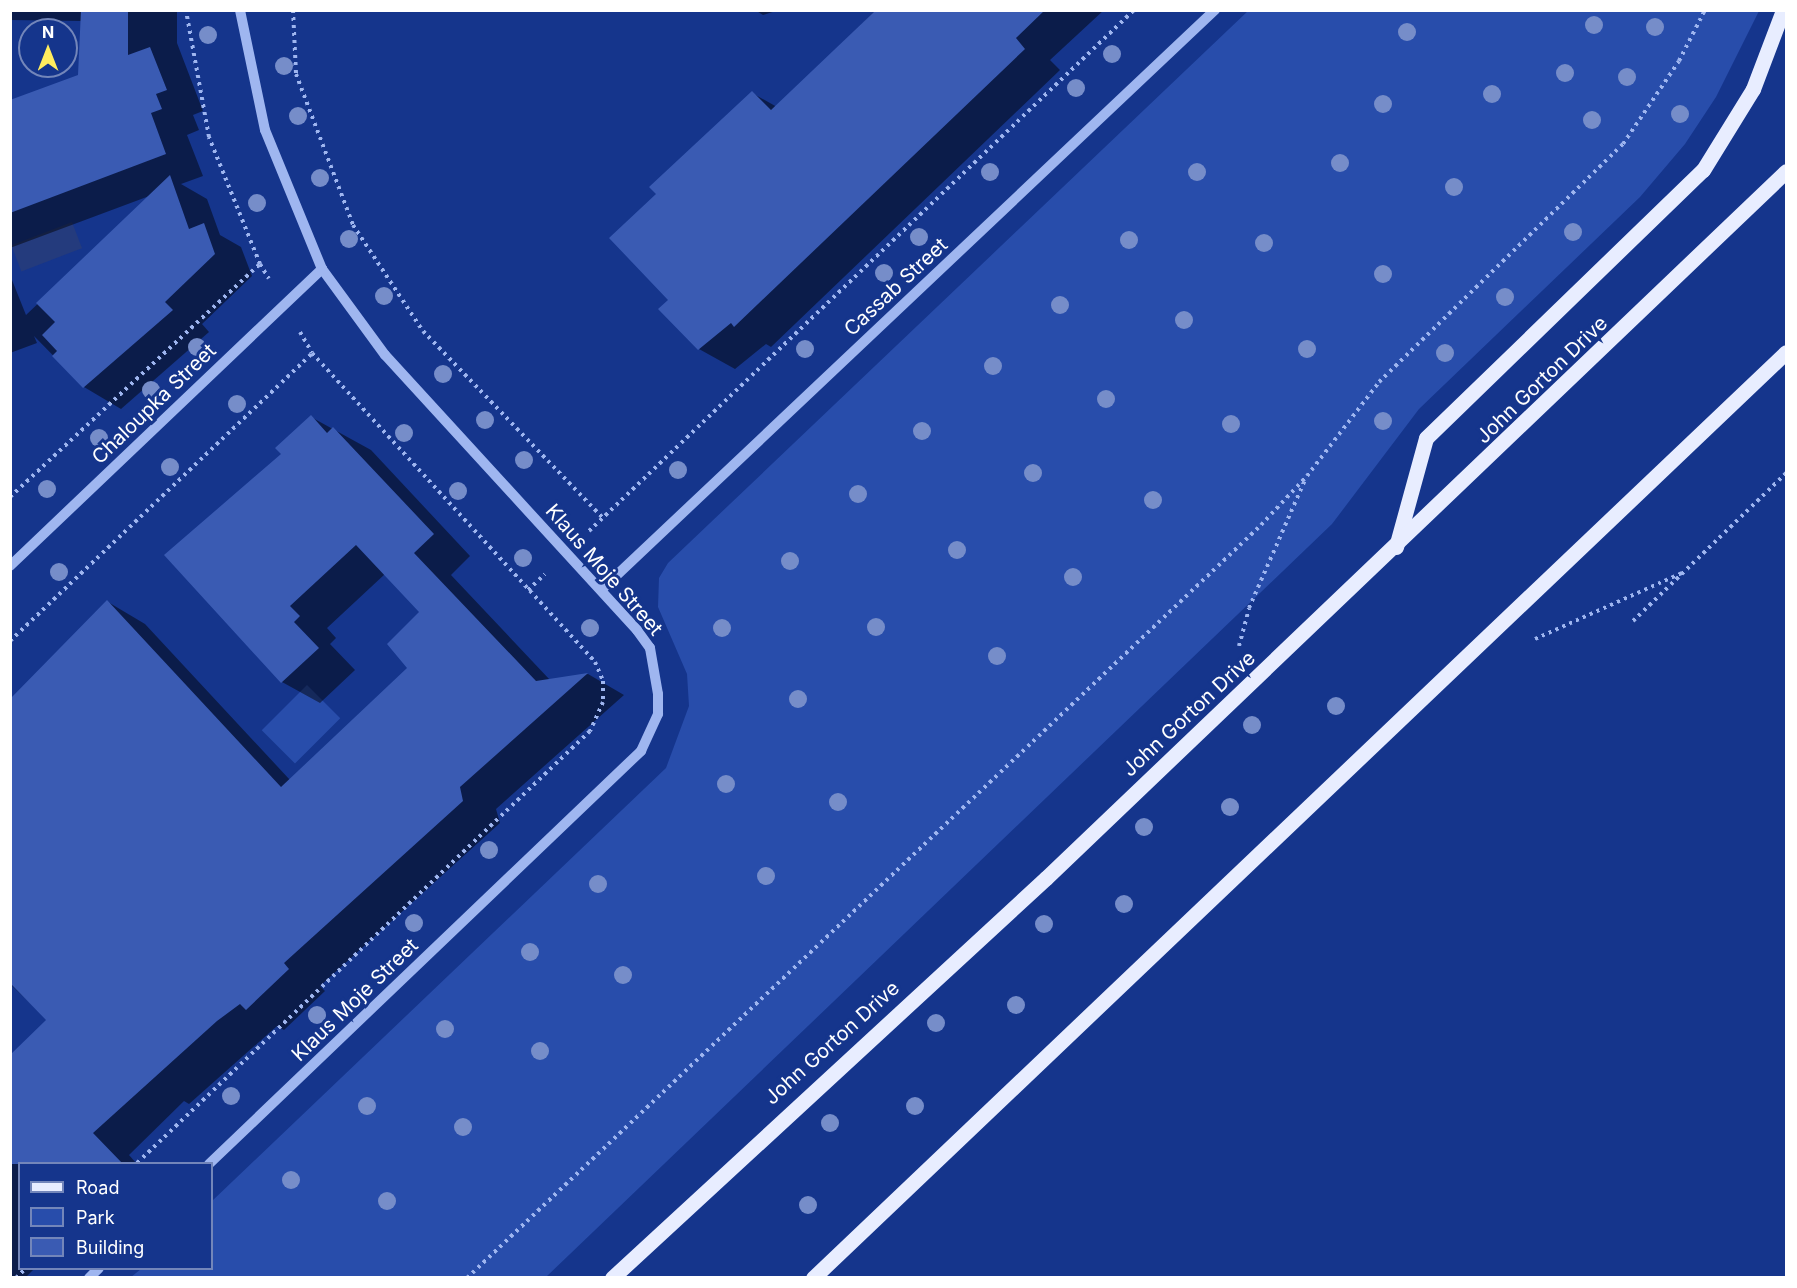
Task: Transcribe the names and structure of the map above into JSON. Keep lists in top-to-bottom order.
{
  "streets": {
    "main road": ["John Gorton Drive"],
    "street": ["Cassab Street", "Chaloupka Street", "Klaus Moje Street"]
  },
  "crossings": [
    ["Cassab Street", "Klaus Moje Street"],
    ["Chaloupka Street", "Klaus Moje Street"]
  ],
  "legend": ["Road", "Park", "Building"],
  "north": "top"
}
